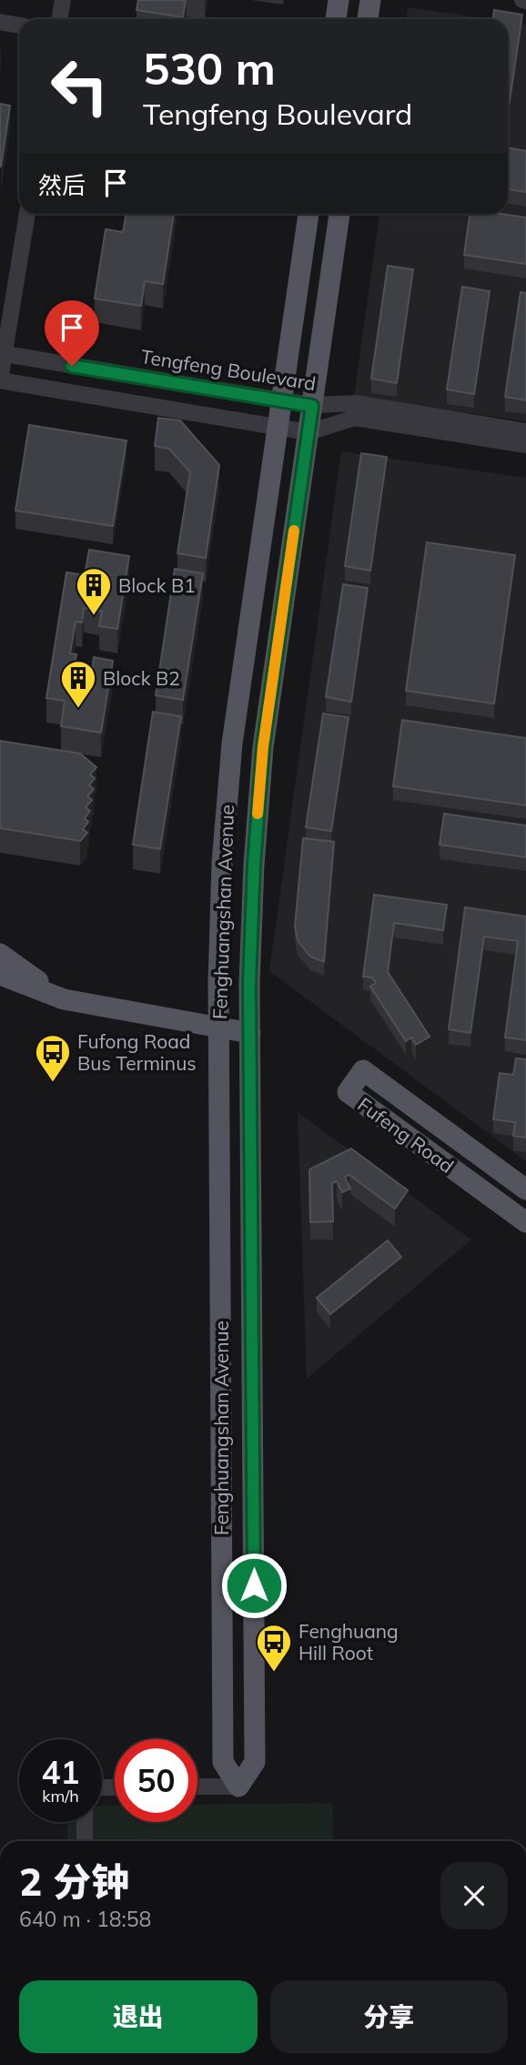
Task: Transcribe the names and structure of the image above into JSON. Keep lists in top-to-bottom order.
{
  "streets": {
    "main road": ["Fenghuangshan Avenue", "Fufeng Road"],
    "street": ["Tengfeng Boulevard"]
  },
  "crossings": [
    ["Tengfeng Boulevard", "Fenghuangshan Avenue"]
  ],
  "places": {
    "building": ["Block B1", "Block B2"],
    "bus stop": ["Fufong Road Bus Terminus", "Fenghuang Hill Root"]
  },
  "page": {
    "turn": ["530 m", "Tengfeng Boulevard"],
    "then": "然后",
    "speed": "41 km/h",
    "limit": "50",
    "heading": ["2 分钟", "640 m · 18:58"],
    "buttons": ["退出", "分享"]
  }
}
